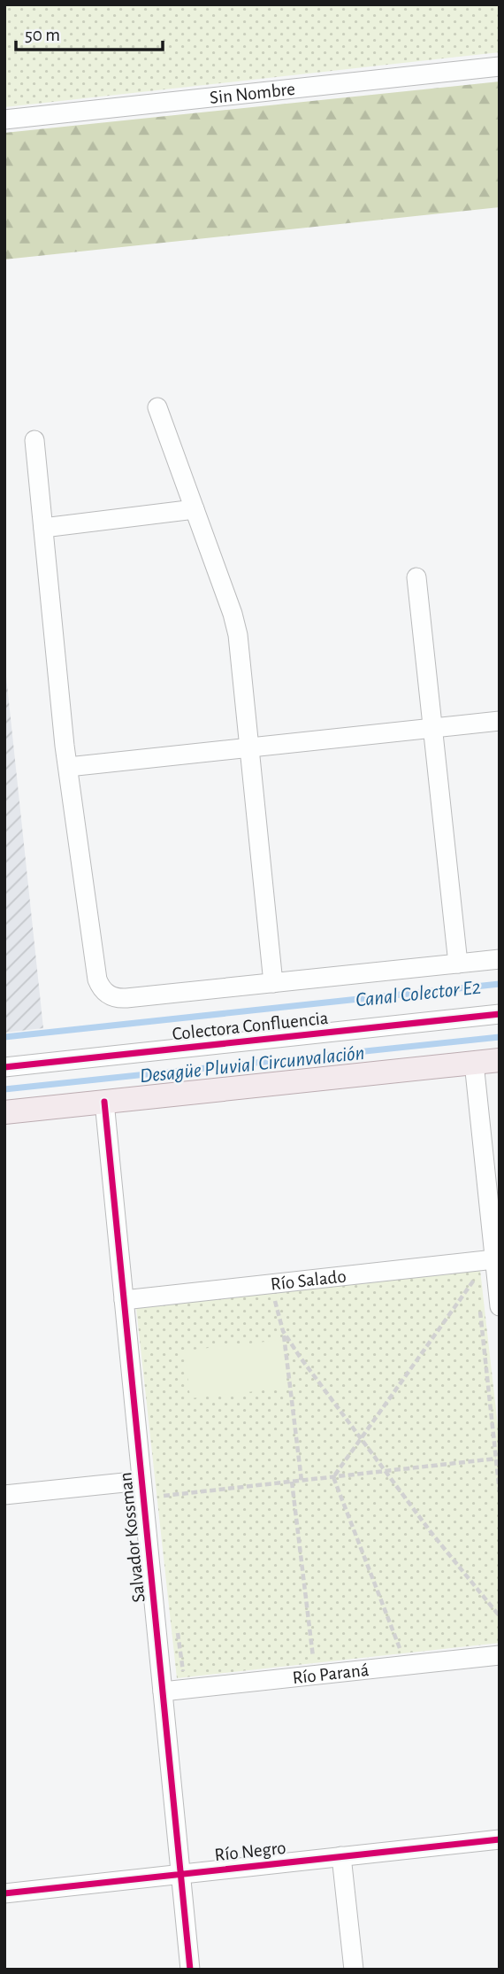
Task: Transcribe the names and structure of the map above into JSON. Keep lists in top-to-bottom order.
{
  "streets": {
    "street": [
      "Sin Nombre",
      "Colectora Confluencia",
      "Río Salado",
      "Salvador Kossman",
      "Río Paraná",
      "Río Negro"
    ]
  },
  "crossings": [
    ["Río Salado", "Salvador Kossman"],
    ["Salvador Kossman", "Río Paraná"],
    ["Salvador Kossman", "Río Negro"]
  ],
  "water": ["Canal Colector E2", "Desagüe Pluvial Circunvalación"],
  "scale_bar": "50 m"
}
